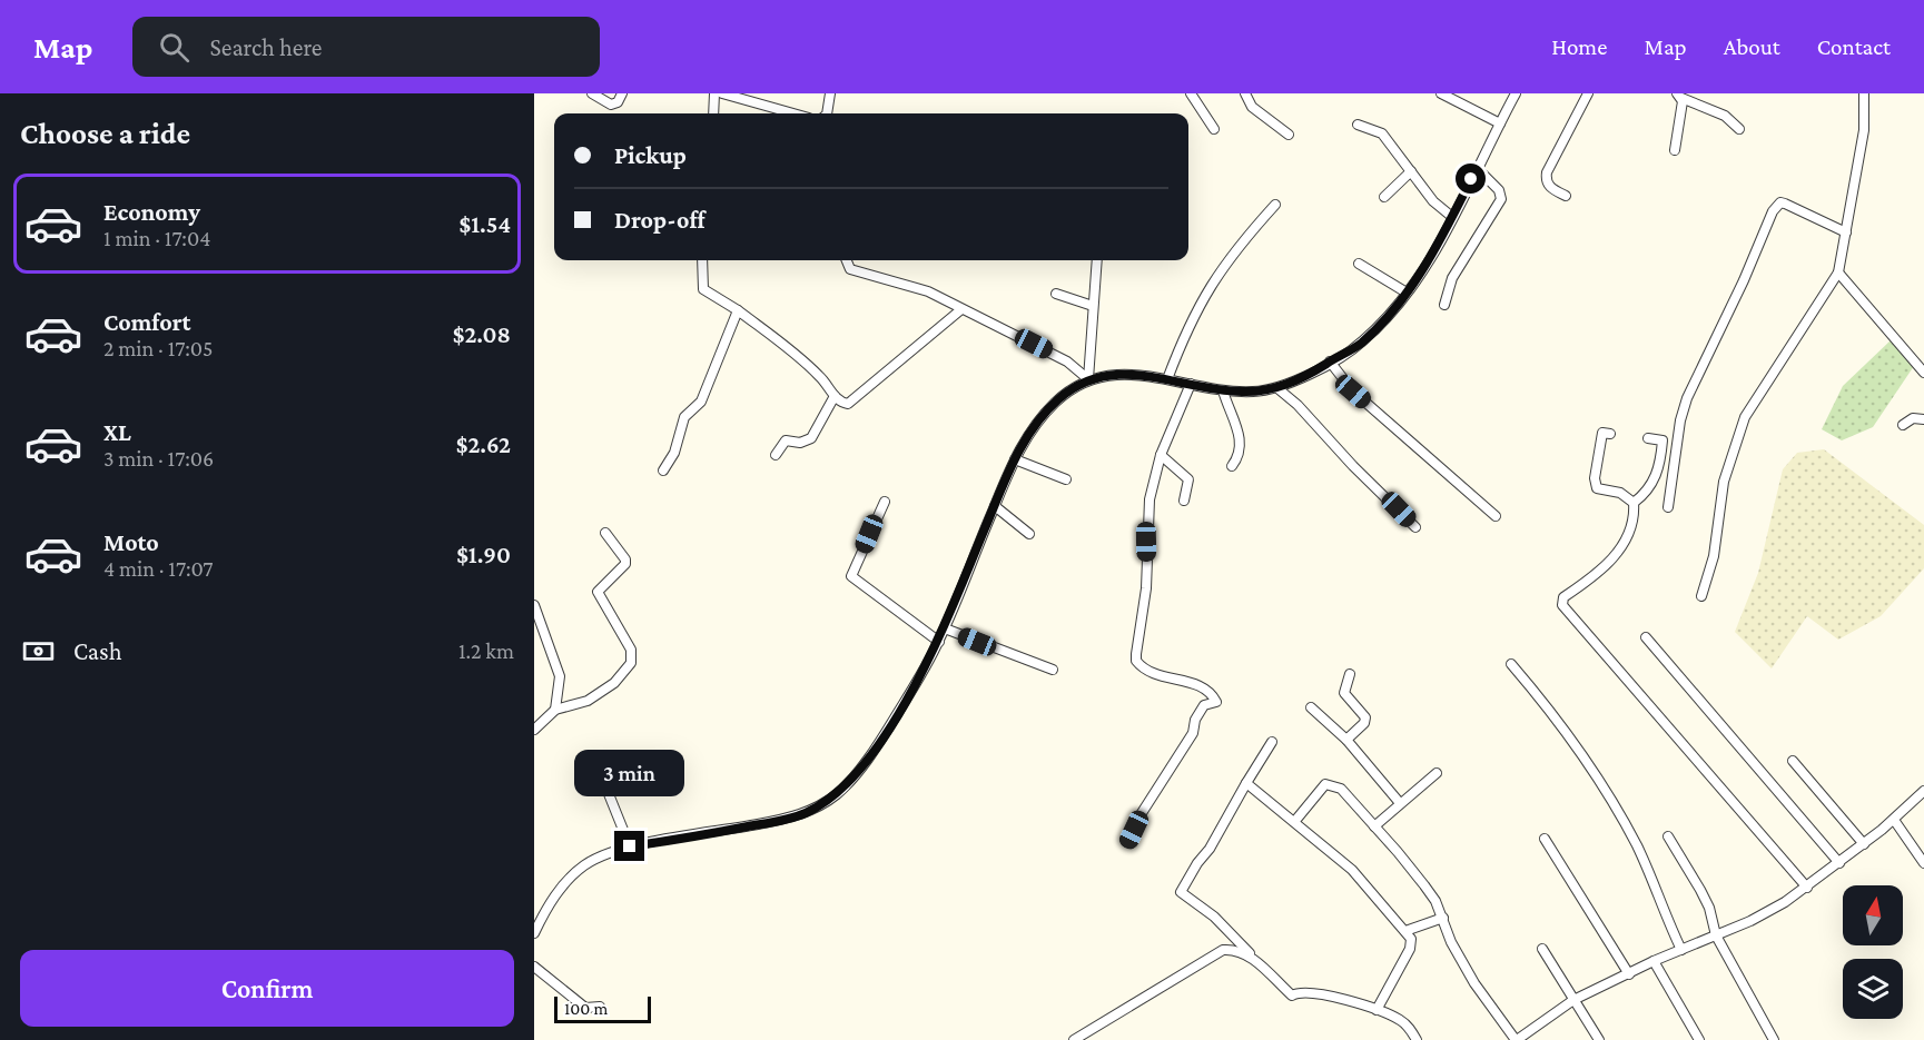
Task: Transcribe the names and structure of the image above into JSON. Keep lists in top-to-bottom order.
{
  "scale_bar": "100 m",
  "north": "top",
  "page": {
    "header": "Map",
    "search": "Search here",
    "nav": [
      "Home",
      "Map",
      "About",
      "Contact"
    ],
    "heading": "Choose a ride",
    "banner": ["Pickup", "Drop-off"],
    "list": [
      {
        "name": "Economy",
        "note": "1 min · 17:04",
        "value": "$1.54"
      },
      {
        "name": "Comfort",
        "note": "2 min · 17:05",
        "value": "$2.08"
      },
      {
        "name": "XL",
        "note": "3 min · 17:06",
        "value": "$2.62"
      },
      {
        "name": "Moto",
        "note": "4 min · 17:07",
        "value": "$1.90"
      }
    ],
    "pay": ["Cash", "1.2 km"],
    "bubble": "3 min",
    "buttons": "Confirm",
    "scale": "100 m"
  }
}
